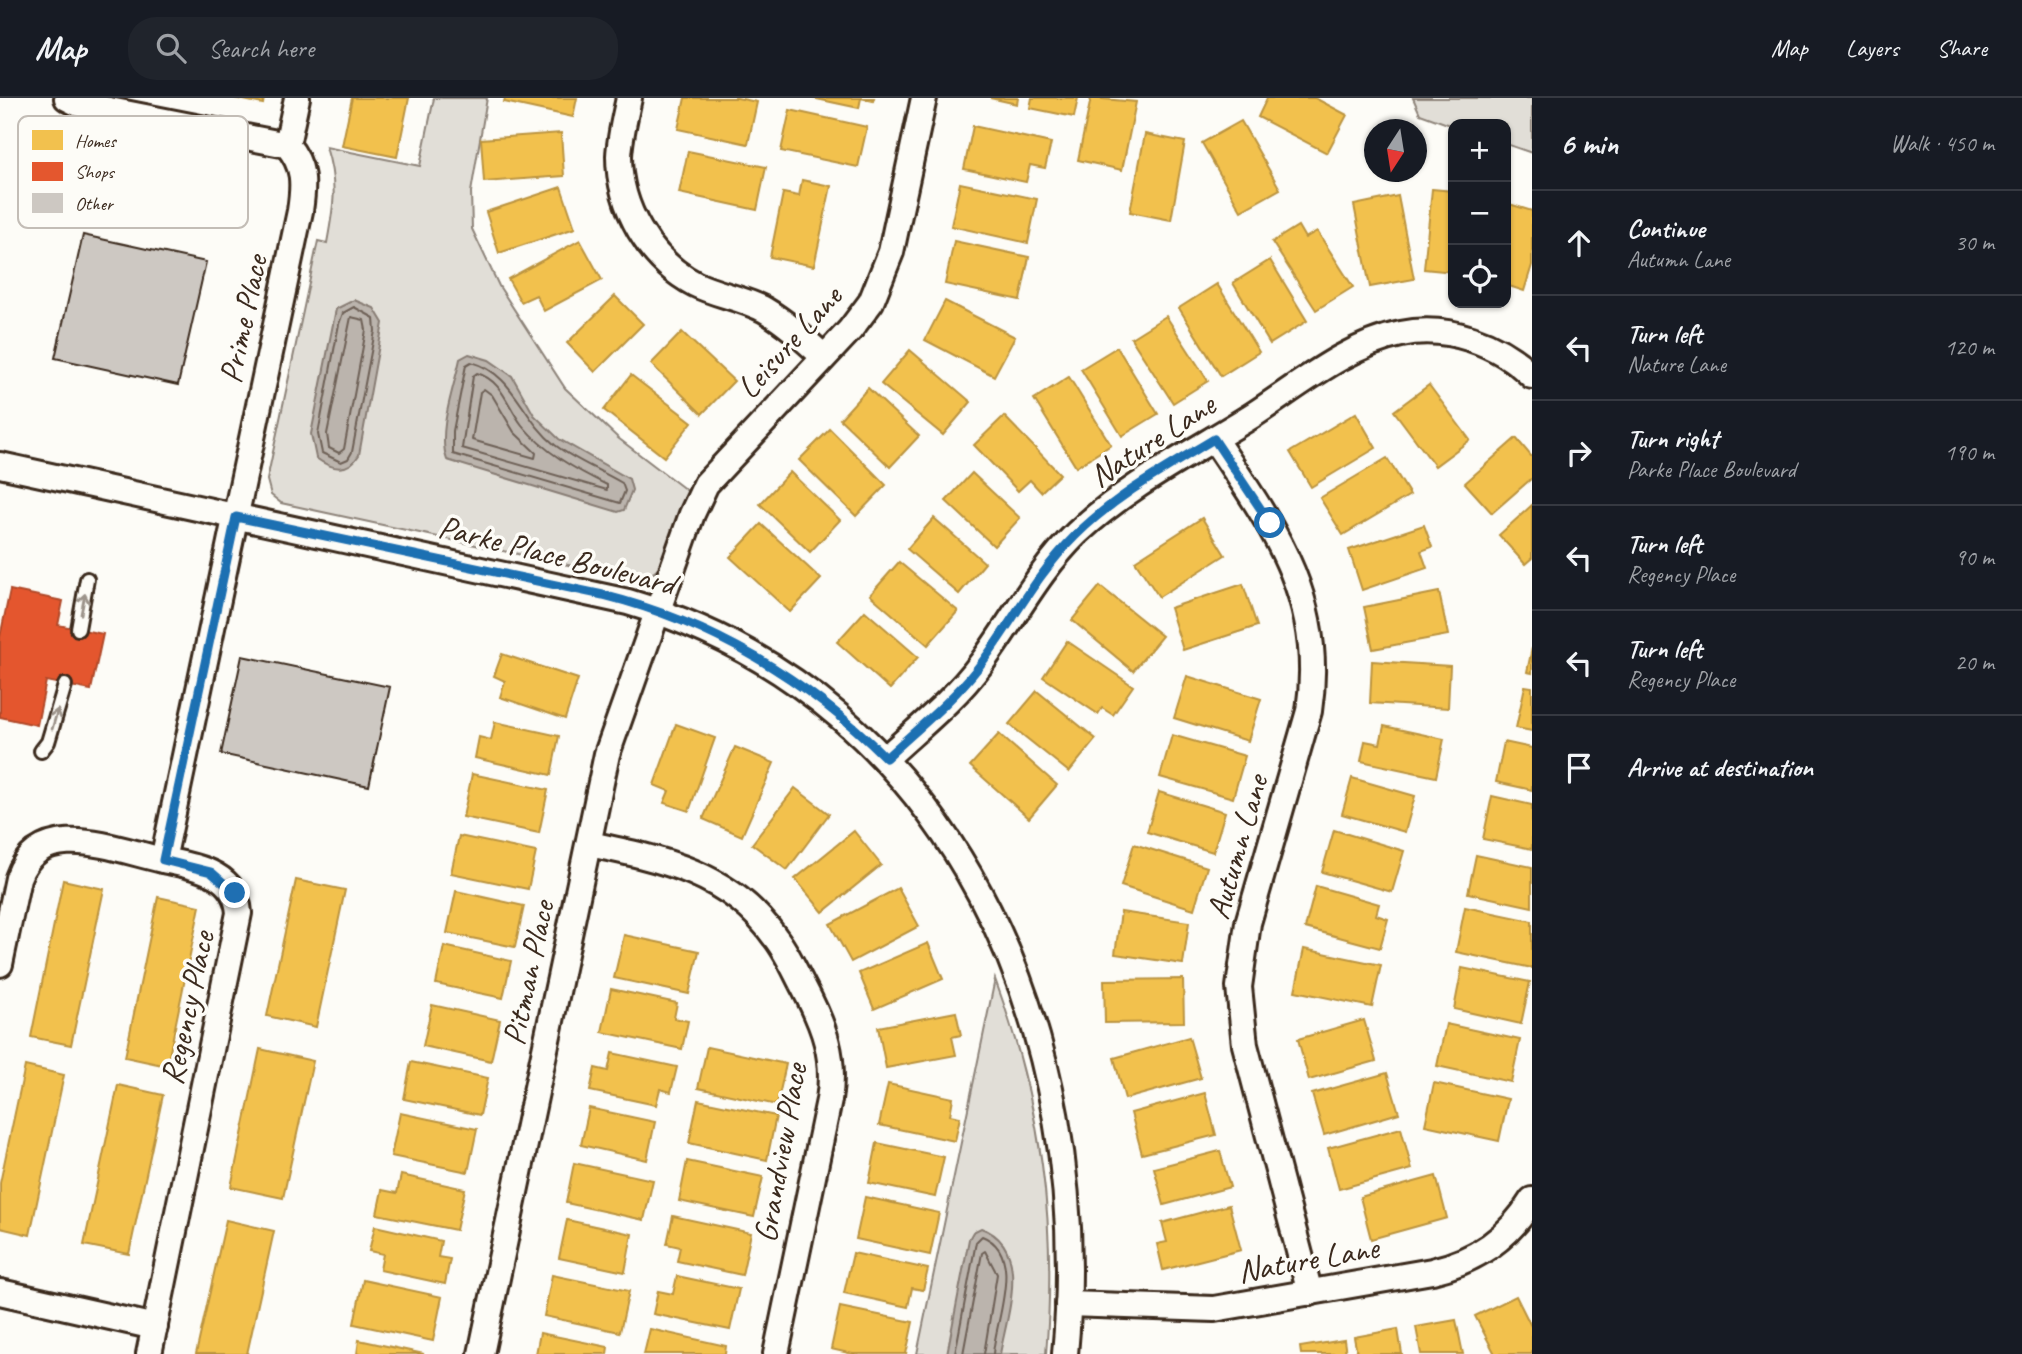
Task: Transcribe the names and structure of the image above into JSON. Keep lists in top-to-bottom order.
{
  "streets": {
    "street": [
      "Prime Place",
      "Leisure Lane",
      "Nature Lane",
      "Parke Place Boulevard",
      "Autumn Lane",
      "Pitman Place",
      "Regency Place",
      "Grandview Place"
    ]
  },
  "crossings": [
    ["Prime Place", "Parke Place Boulevard"],
    ["Leisure Lane", "Parke Place Boulevard"],
    ["Leisure Lane", "Pitman Place"],
    ["Nature Lane", "Parke Place Boulevard"],
    ["Nature Lane", "Autumn Lane"],
    ["Parke Place Boulevard", "Pitman Place"],
    ["Pitman Place", "Grandview Place"]
  ],
  "legend": ["Homes", "Shops", "Other"],
  "north": "bottom",
  "page": {
    "header": "Map",
    "search": "Search here",
    "nav": ["Map", "Layers", "Share"],
    "heading": ["6 min", "Walk · 450 m"],
    "map_buttons": ["+", "−"],
    "list": [
      ["Continue", "Autumn Lane", "30 m"],
      ["Turn left", "Nature Lane", "120 m"],
      ["Turn right", "Parke Place Boulevard", "190 m"],
      ["Turn left", "Regency Place", "90 m"],
      ["Turn left", "Regency Place", "20 m"],
      "Arrive at destination"
    ]
  }
}
